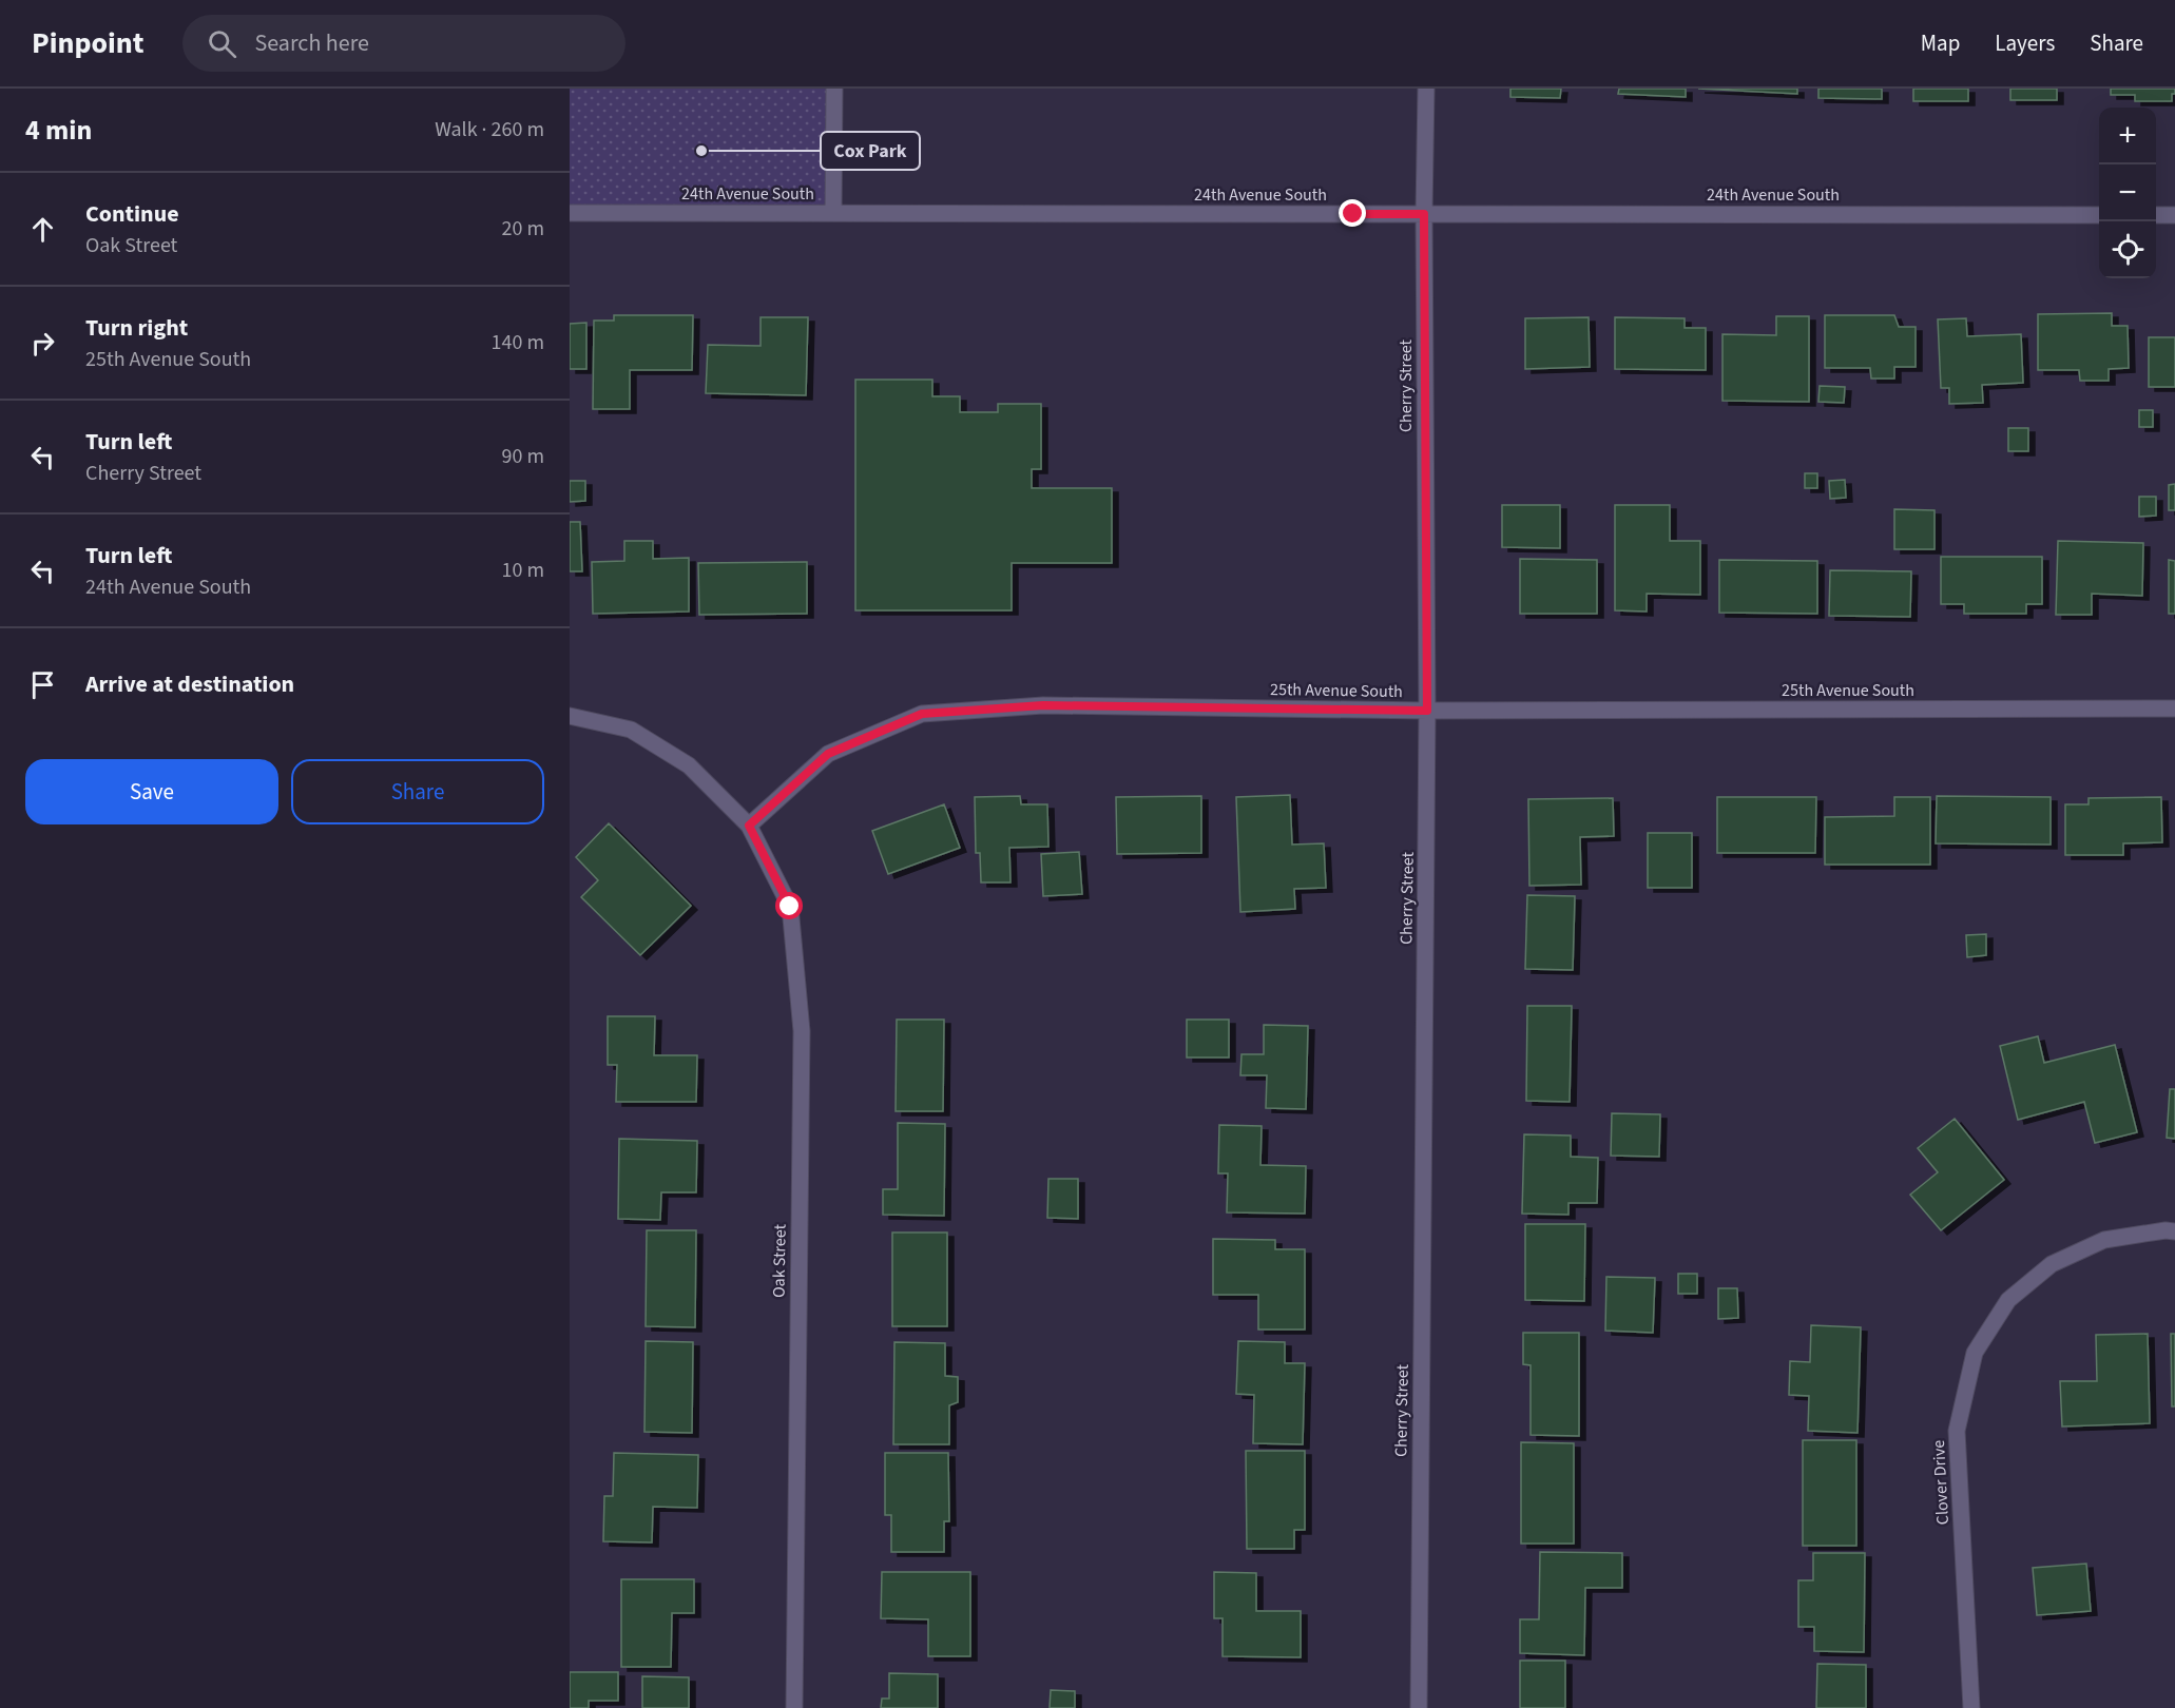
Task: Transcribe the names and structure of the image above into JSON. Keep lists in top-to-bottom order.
{
  "streets": {
    "street": [
      "24th Avenue South",
      "Cherry Street",
      "25th Avenue South",
      "Oak Street",
      "Clover Drive"
    ]
  },
  "crossings": [
    ["24th Avenue South", "Cherry Street"],
    ["Cherry Street", "25th Avenue South"],
    ["25th Avenue South", "Oak Street"]
  ],
  "places": ["Cox Park"],
  "page": {
    "header": "Pinpoint",
    "search": "Search here",
    "nav": ["Map", "Layers", "Share"],
    "heading": ["4 min", "Walk · 260 m"],
    "map_buttons": ["+", "−"],
    "list": [
      ["Continue", "Oak Street", "20 m"],
      ["Turn right", "25th Avenue South", "140 m"],
      ["Turn left", "Cherry Street", "90 m"],
      ["Turn left", "24th Avenue South", "10 m"],
      "Arrive at destination"
    ],
    "buttons": ["Save", "Share"]
  }
}
